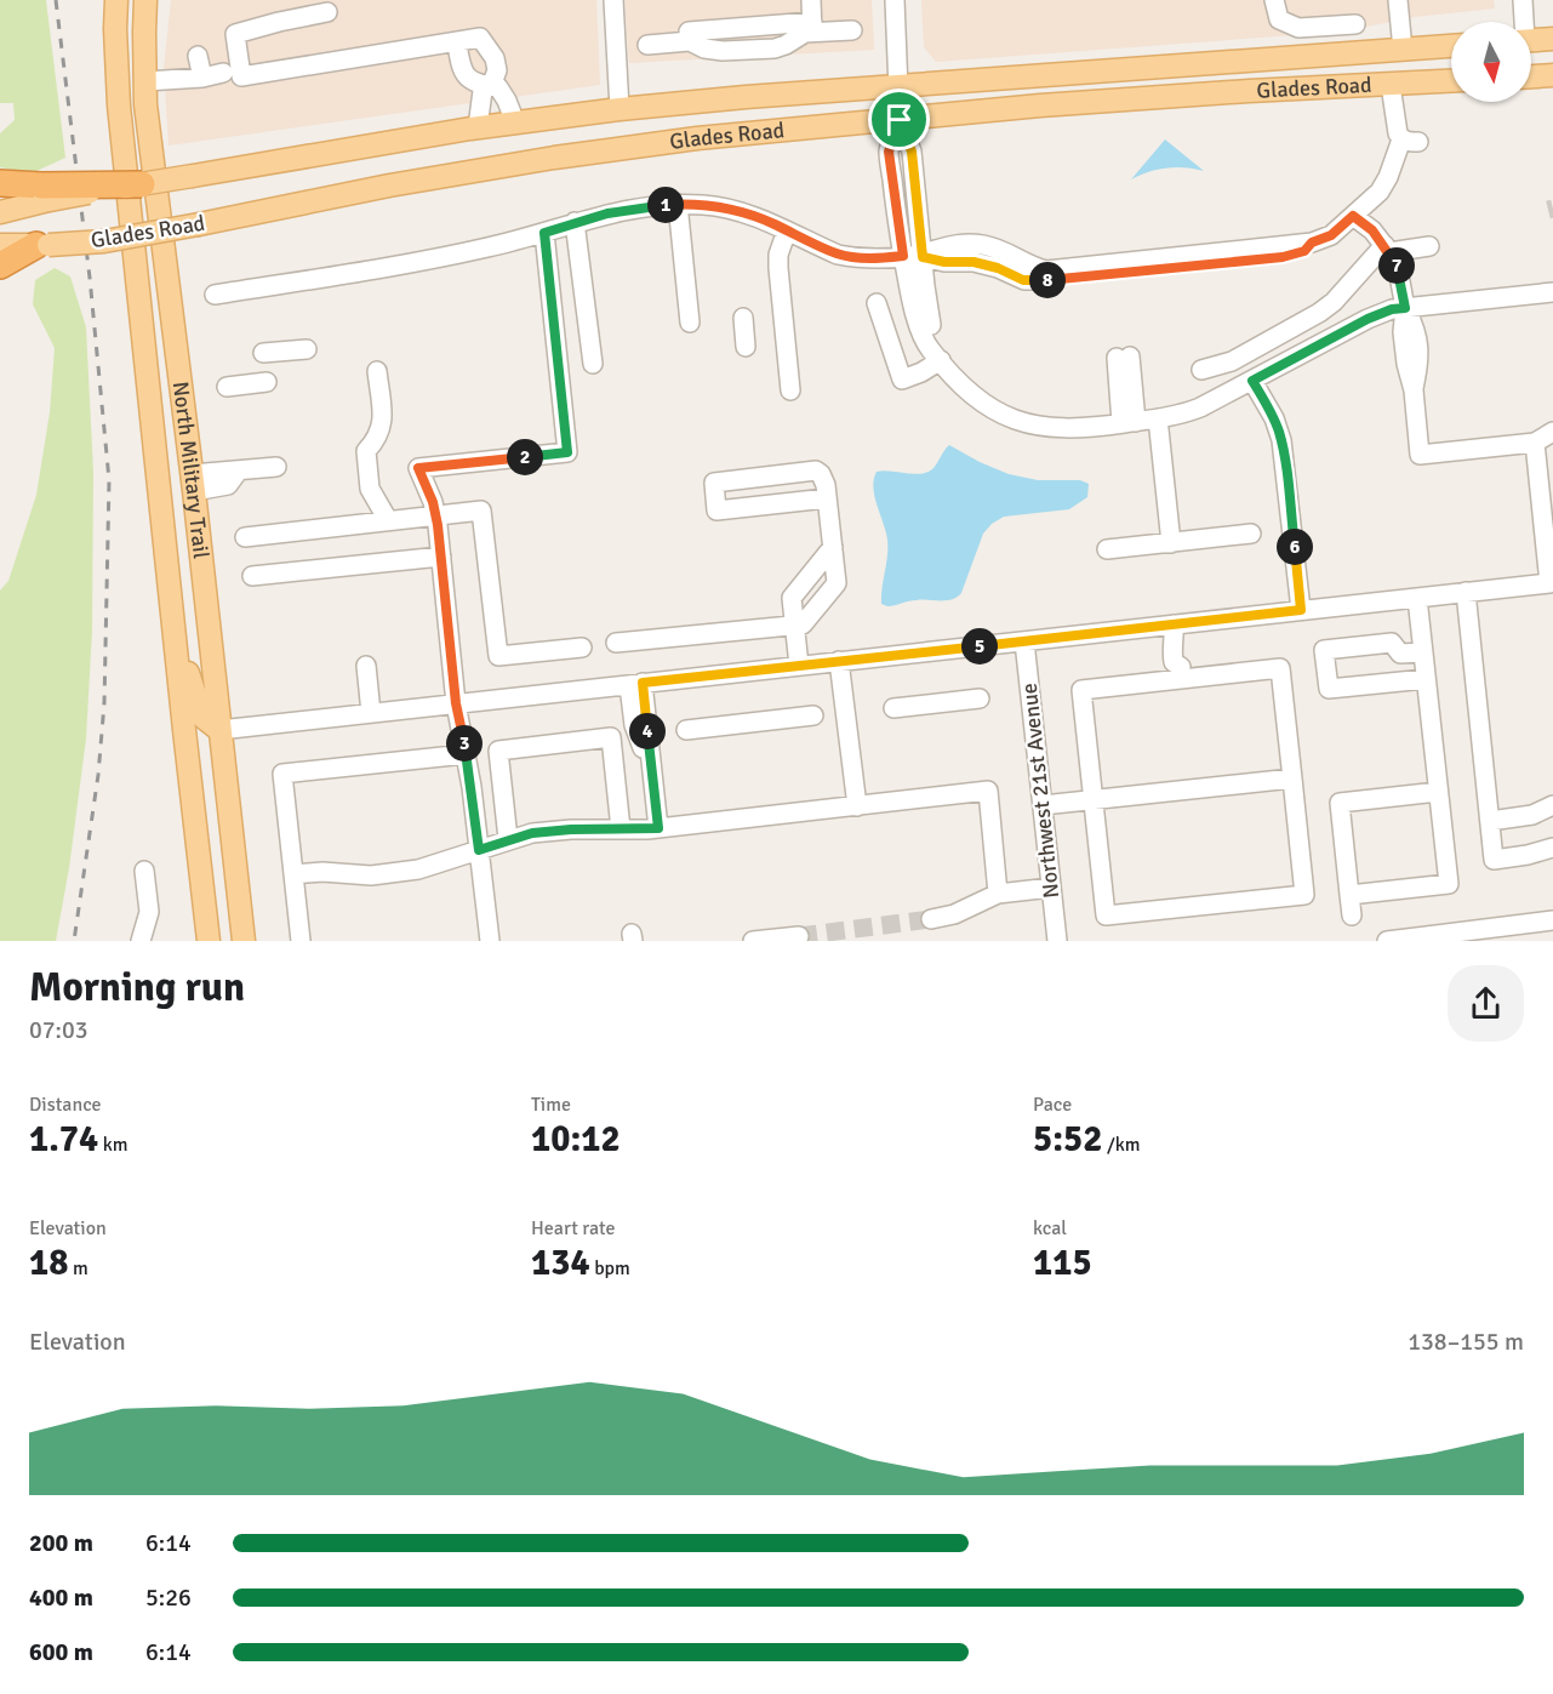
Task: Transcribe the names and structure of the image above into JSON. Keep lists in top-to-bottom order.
{
  "streets": {
    "main road": ["Glades Road", "North Military Trail"],
    "street": ["Northwest 21st Avenue"]
  },
  "north": "bottom",
  "page": {
    "pins": [
      "1",
      "7",
      "8",
      "2",
      "6",
      "5",
      "4",
      "3"
    ],
    "heading": ["Morning run", "07:03"],
    "stats": [
      ["Distance", "1.74 km"],
      ["Time", "10:12"],
      ["Pace", "5:52 /km"],
      ["Elevation", "18 m"],
      ["Heart rate", "134 bpm"],
      ["kcal", "115"]
    ],
    "chart": ["Elevation", "138–155 m"],
    "list": [
      {
        "name": "200 m",
        "note": "6:14"
      },
      {
        "name": "400 m",
        "note": "5:26"
      },
      {
        "name": "600 m",
        "note": "6:14"
      }
    ]
  }
}
